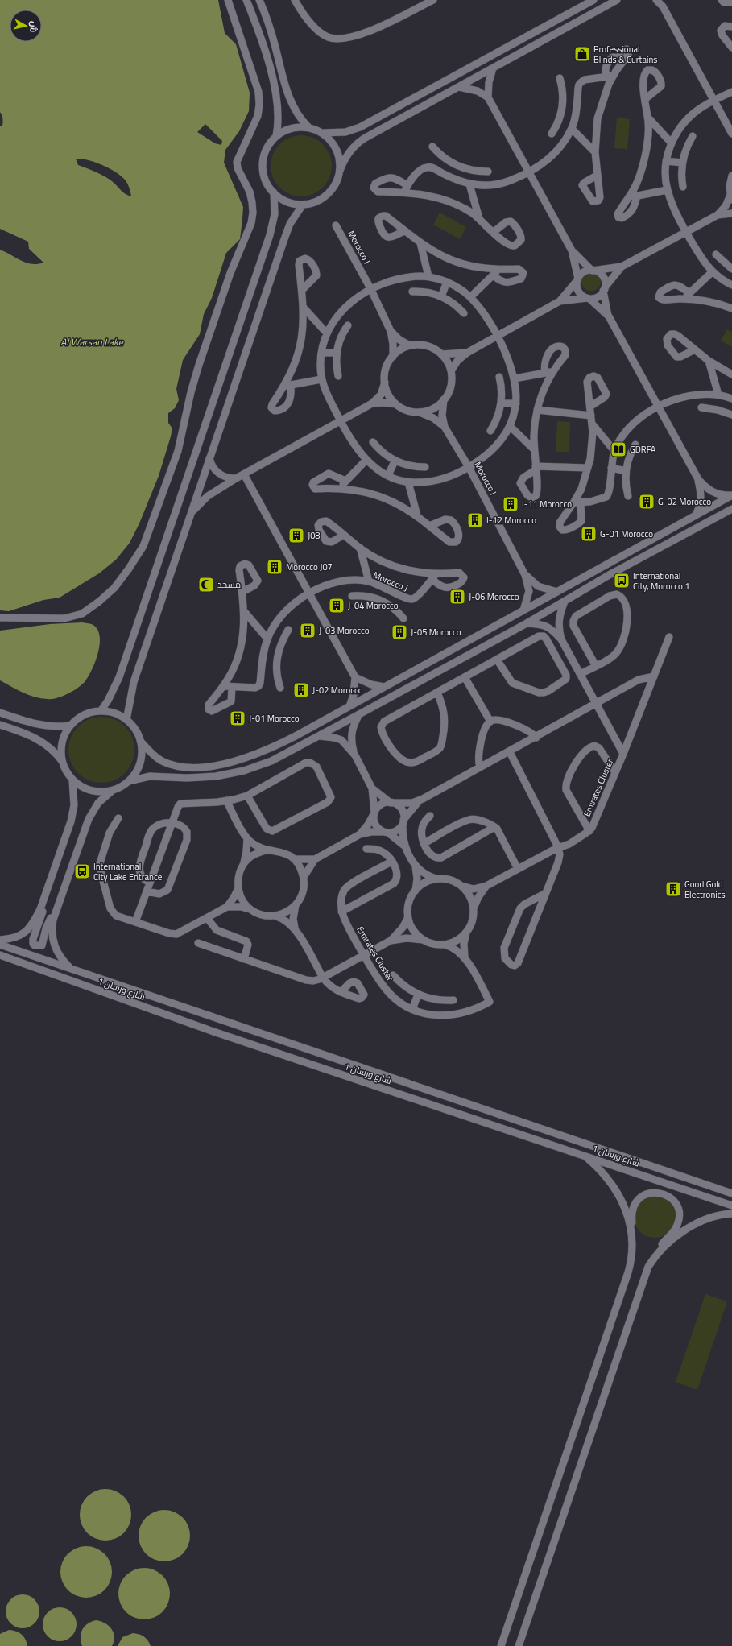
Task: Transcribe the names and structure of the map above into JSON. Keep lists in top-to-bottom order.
{
  "streets": {
    "street": [
      "Morocco I",
      "Morocco J",
      "Emirates Cluster",
      "شارع ورسان 1"
    ]
  },
  "water": ["Al Warsan Lake"],
  "places": {
    "shop": ["Professional Blinds & Curtains"],
    "library": ["GDRFA"],
    "building": [
      "G-02 Morocco",
      "I-11 Morocco",
      "I-12 Morocco",
      "G-01 Morocco",
      "J08",
      "Morocco J07",
      "J-06 Morocco",
      "J-04 Morocco",
      "J-03 Morocco",
      "J-05 Morocco",
      "J-02 Morocco",
      "J-01 Morocco",
      "Good Gold Electronics"
    ],
    "bus stop": ["International City, Morocco 1", "International City Lake Entrance"],
    "mosque": ["مسجد"]
  },
  "north": "right"
}
